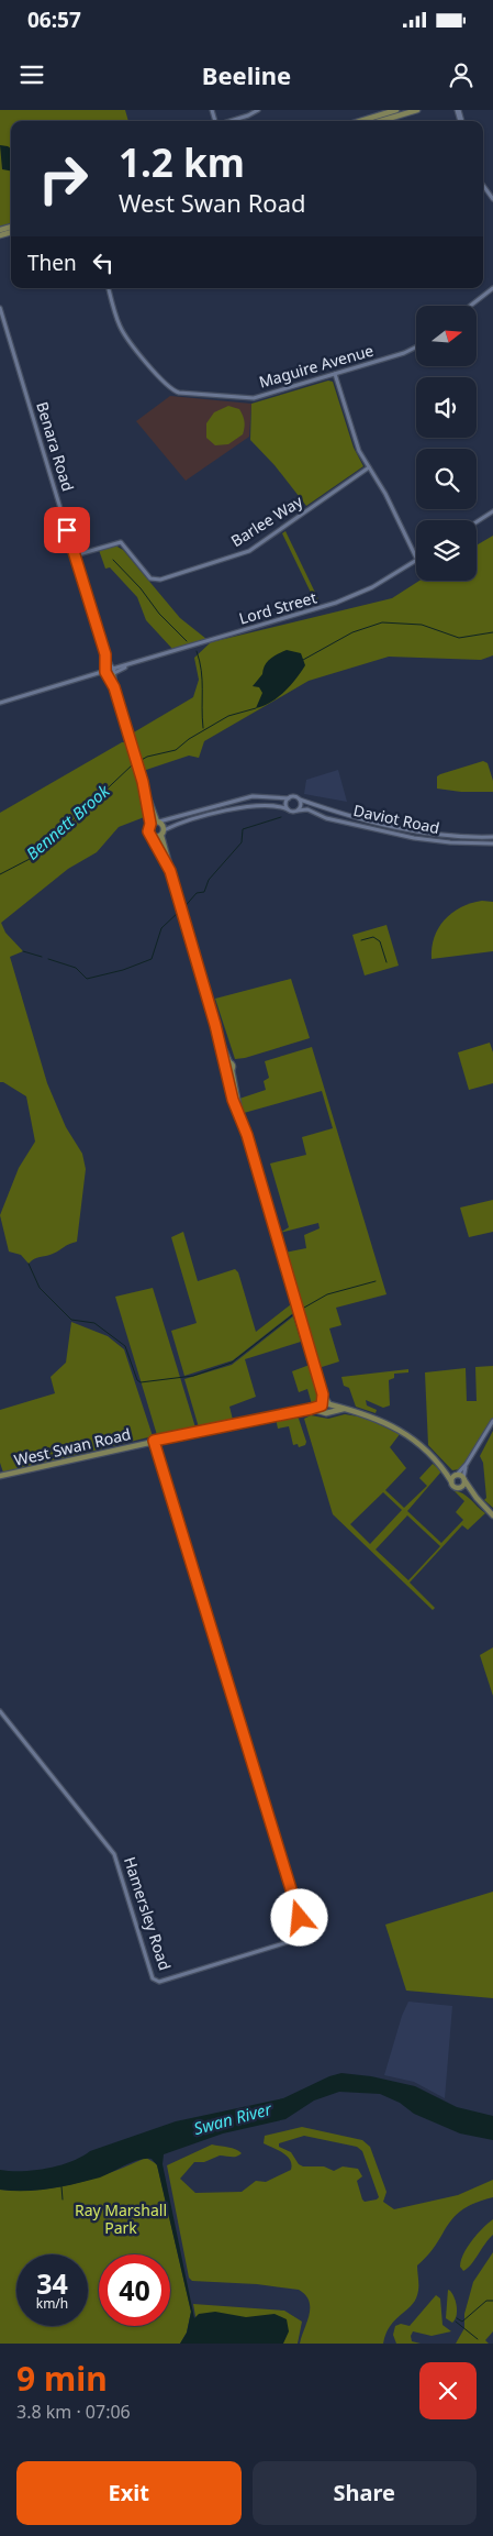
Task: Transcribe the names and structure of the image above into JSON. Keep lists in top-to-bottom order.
{
  "streets": {
    "main road": ["Benara Road", "West Swan Road"],
    "street": [
      "Maguire Avenue",
      "Barlee Way",
      "Lord Street",
      "Daviot Road",
      "Hamersley Road"
    ]
  },
  "crossings": [
    ["Benara Road", "Barlee Way"],
    ["Benara Road", "Lord Street"],
    ["West Swan Road", "Hamersley Road"]
  ],
  "water": ["Bennett Brook", "Swan River"],
  "parks": ["Ray Marshall Park"],
  "north": "right",
  "page": {
    "status": "06:57",
    "header": "Beeline",
    "turn": ["1.2 km", "West Swan Road"],
    "then": "Then",
    "speed": "34 km/h",
    "limit": "40",
    "heading": ["9 min", "3.8 km · 07:06"],
    "buttons": ["Exit", "Share"]
  }
}
